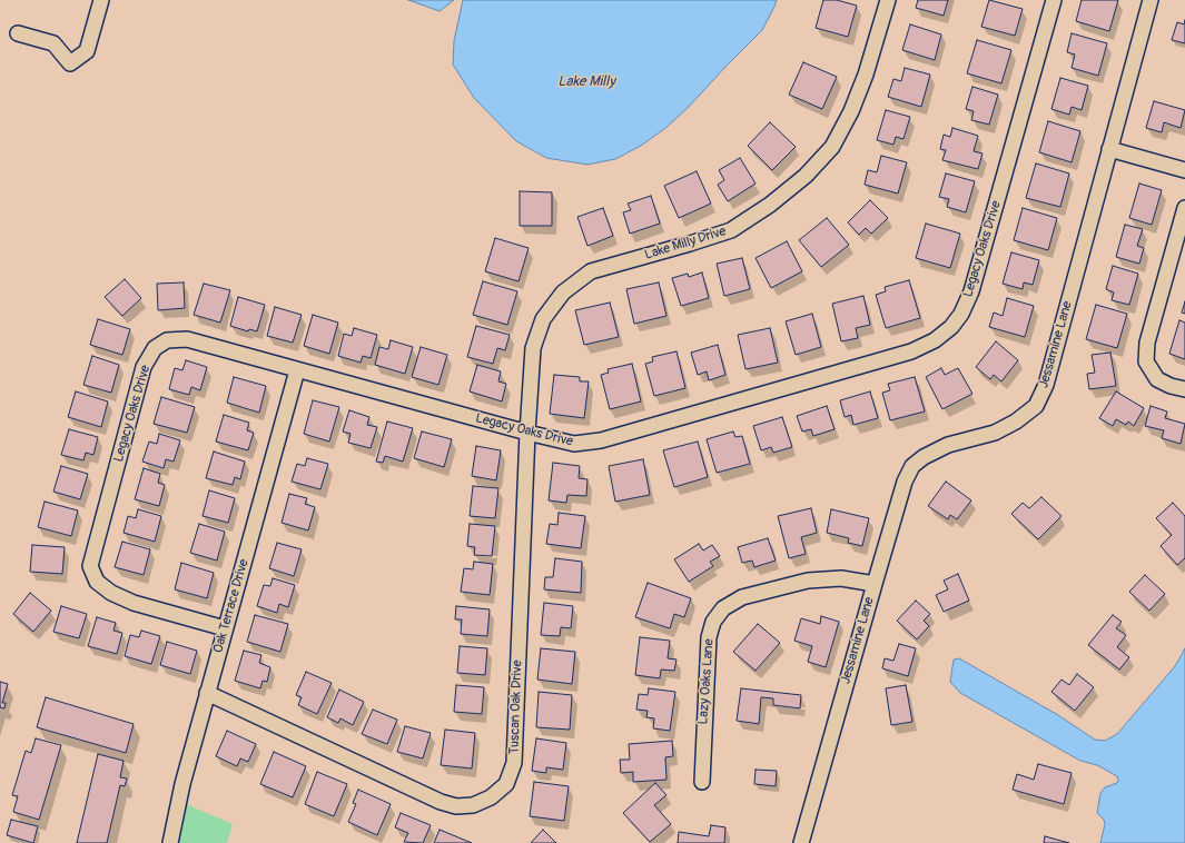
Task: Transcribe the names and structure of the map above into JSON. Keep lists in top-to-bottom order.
{
  "streets": {
    "street": [
      "Lake Milly Drive",
      "Legacy Oaks Drive",
      "Jessamine Lane",
      "Oak Terrace Drive",
      "Lazy Oaks Lane",
      "Tuscan Oak Drive"
    ]
  },
  "crossings": [
    ["Lake Milly Drive", "Legacy Oaks Drive"],
    ["Lake Milly Drive", "Tuscan Oak Drive"],
    ["Legacy Oaks Drive", "Oak Terrace Drive"],
    ["Legacy Oaks Drive", "Tuscan Oak Drive"],
    ["Jessamine Lane", "Lazy Oaks Lane"],
    ["Oak Terrace Drive", "Tuscan Oak Drive"]
  ],
  "water": ["Lake Milly"]
}
